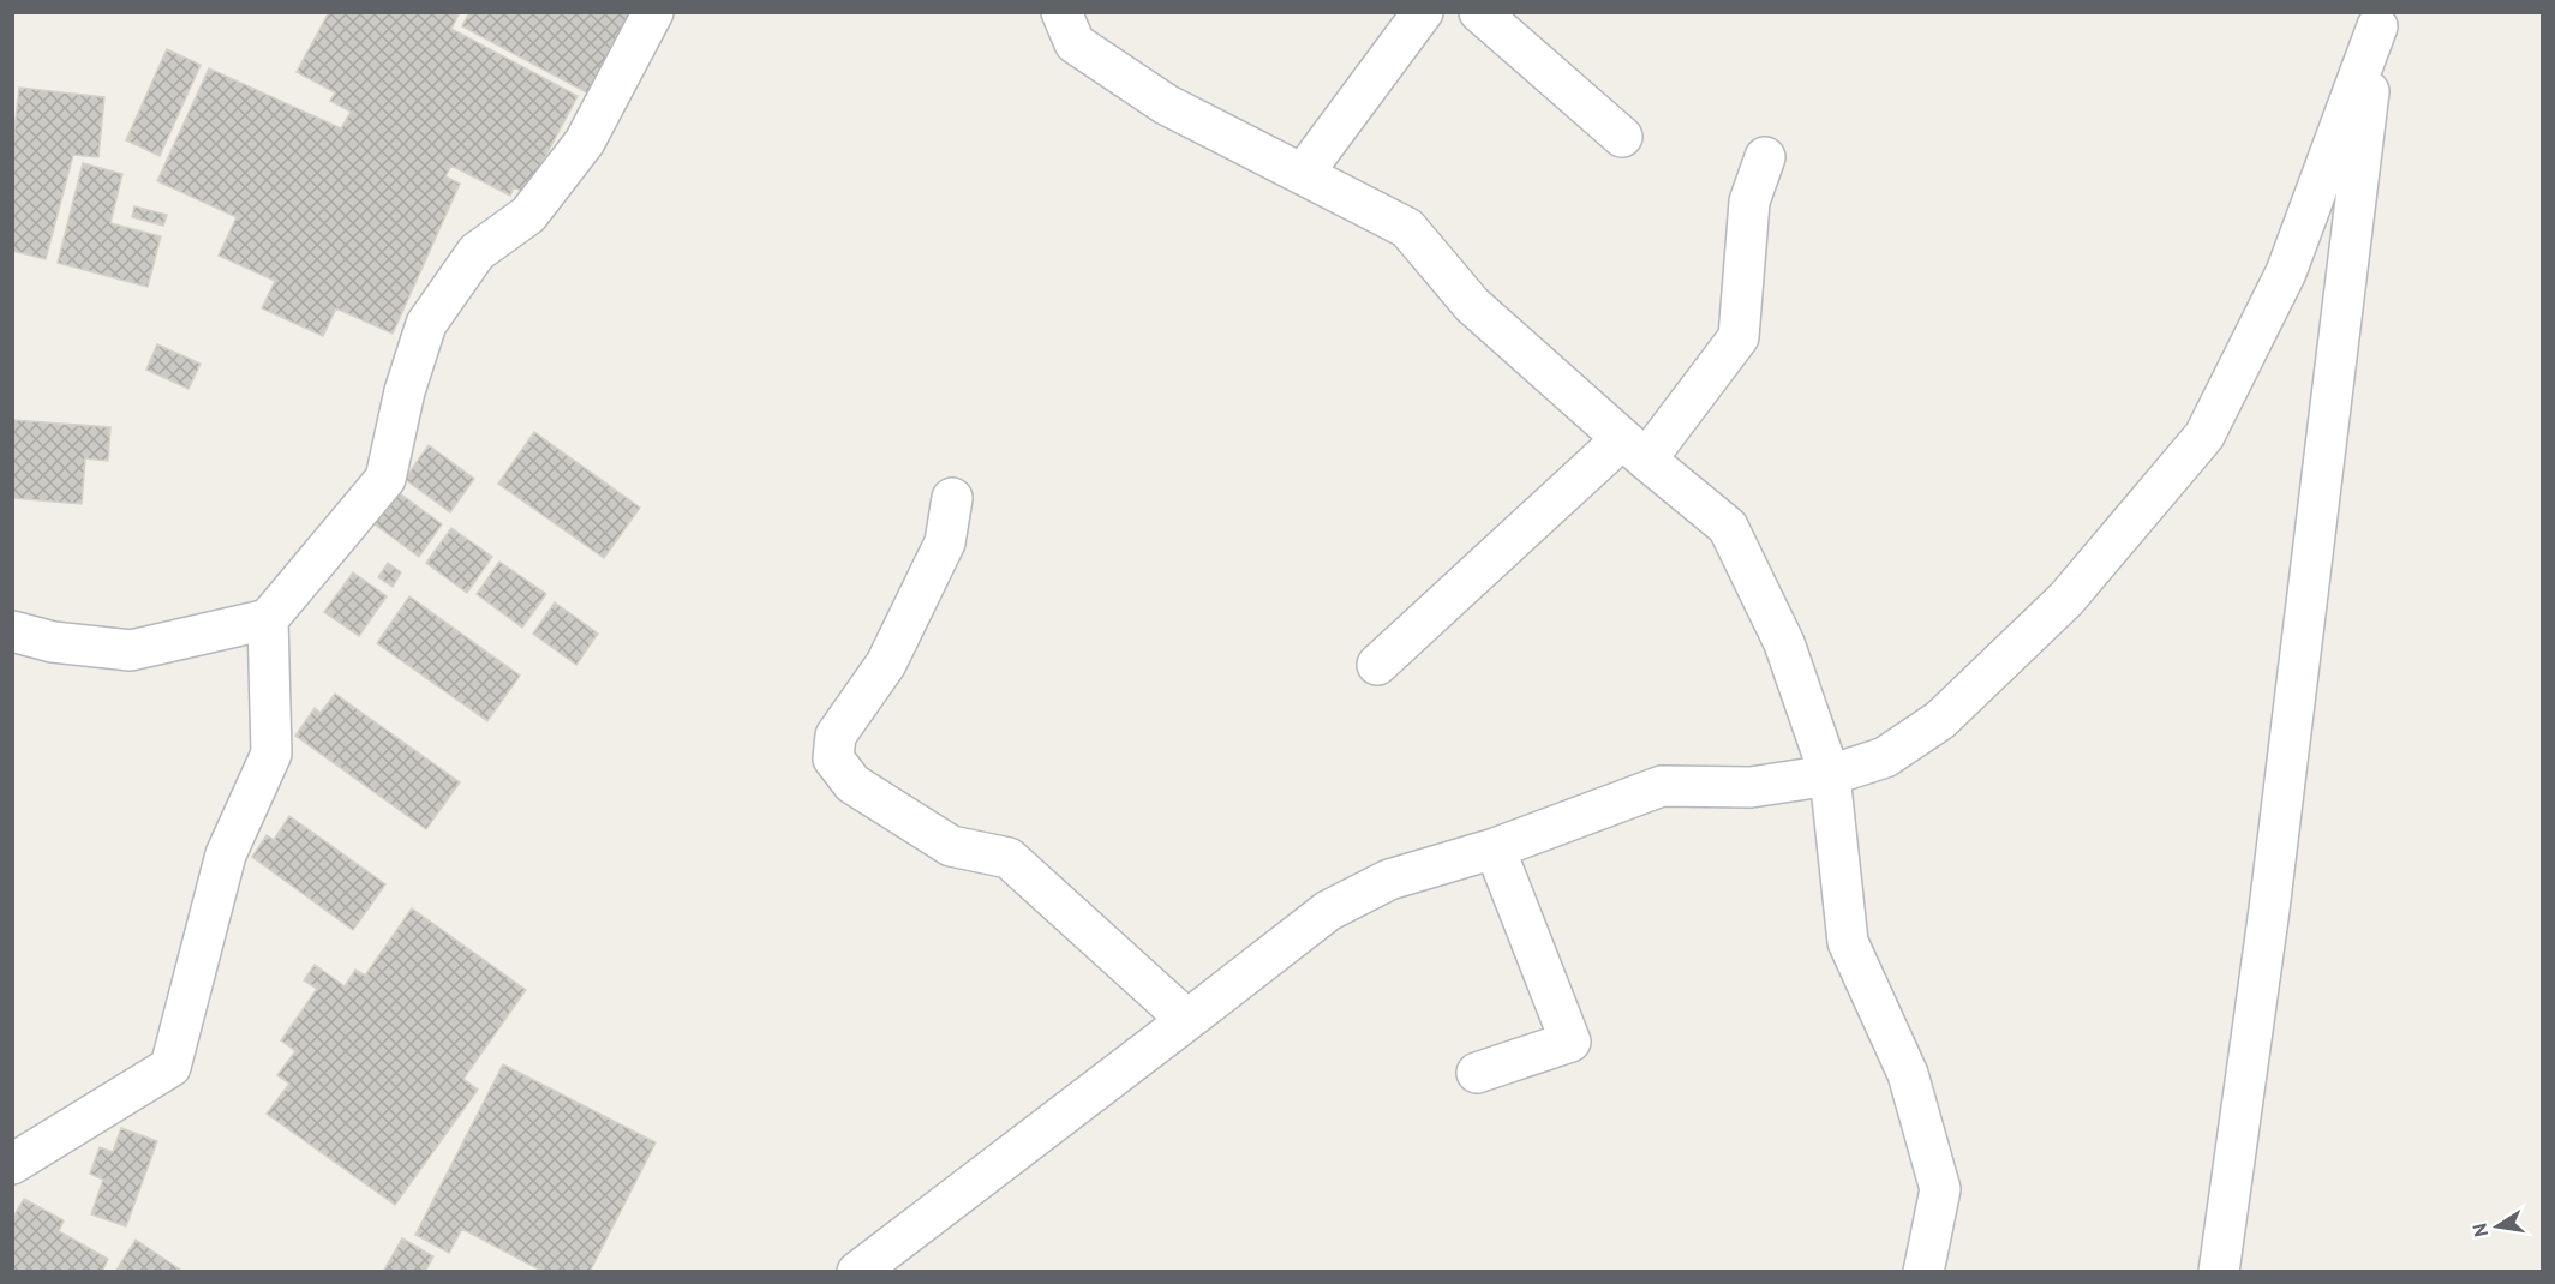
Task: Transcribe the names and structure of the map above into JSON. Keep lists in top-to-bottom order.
{
  "north": "left"
}
